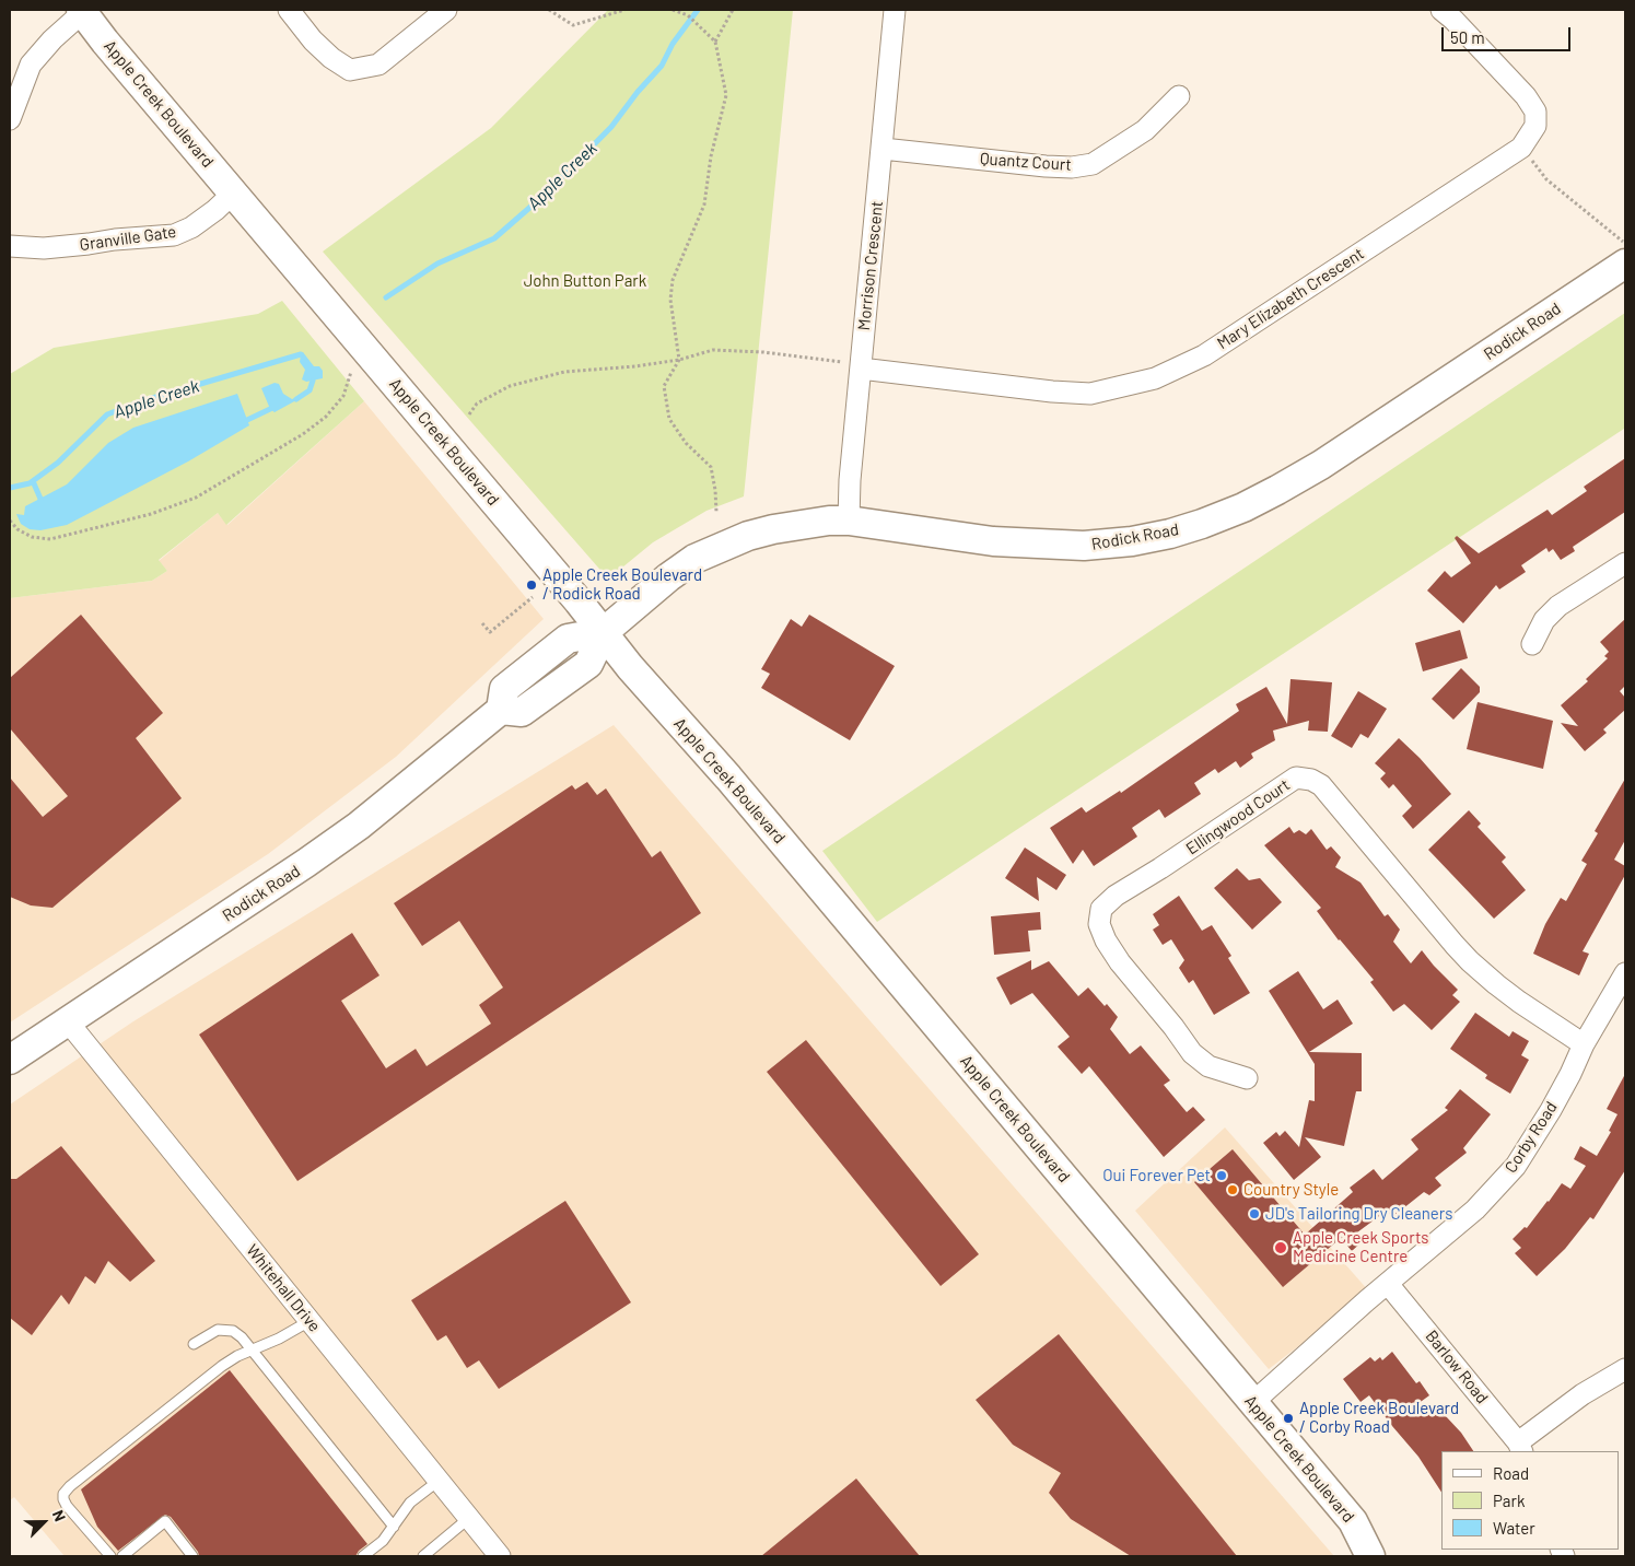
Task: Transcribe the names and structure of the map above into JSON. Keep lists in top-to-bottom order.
{
  "streets": {
    "main road": ["Apple Creek Boulevard", "Rodick Road"],
    "street": [
      "Quantz Court",
      "Granville Gate",
      "Morrison Crescent",
      "Mary Elizabeth Crescent",
      "Ellingwood Court",
      "Corby Road",
      "Whitehall Drive",
      "Barlow Road"
    ]
  },
  "crossings": [
    ["Apple Creek Boulevard", "Granville Gate"],
    ["Apple Creek Boulevard", "Rodick Road"],
    ["Apple Creek Boulevard", "Corby Road"],
    ["Quantz Court", "Morrison Crescent"],
    ["Morrison Crescent", "Mary Elizabeth Crescent"],
    ["Morrison Crescent", "Rodick Road"],
    ["Rodick Road", "Whitehall Drive"],
    ["Ellingwood Court", "Corby Road"],
    ["Corby Road", "Barlow Road"]
  ],
  "water": ["Apple Creek"],
  "parks": ["John Button Park"],
  "places": [
    "Apple Creek Boulevard / Rodick Road",
    "Oui Forever Pet",
    "Country Style",
    "JD's Tailoring Dry Cleaners",
    "Apple Creek Sports Medicine Centre",
    "Apple Creek Boulevard / Corby Road"
  ],
  "legend": ["Road", "Park", "Water"],
  "scale_bar": "50 m",
  "north": "top right"
}
